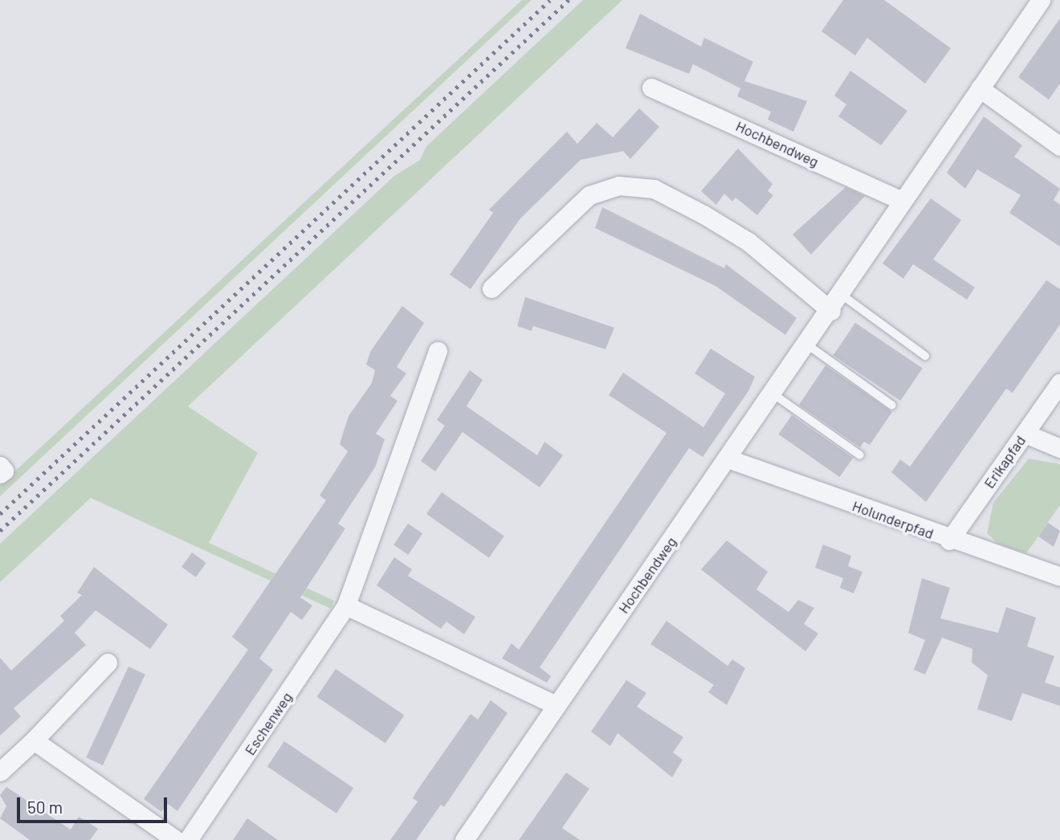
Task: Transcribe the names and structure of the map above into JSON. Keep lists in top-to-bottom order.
{
  "streets": {
    "street": [
      "Hochbendweg",
      "Erikapfad",
      "Holunderpfad",
      "Eschenweg"
    ]
  },
  "crossings": [
    ["Hochbendweg", "Holunderpfad"],
    ["Erikapfad", "Holunderpfad"]
  ],
  "scale_bar": "50 m"
}
